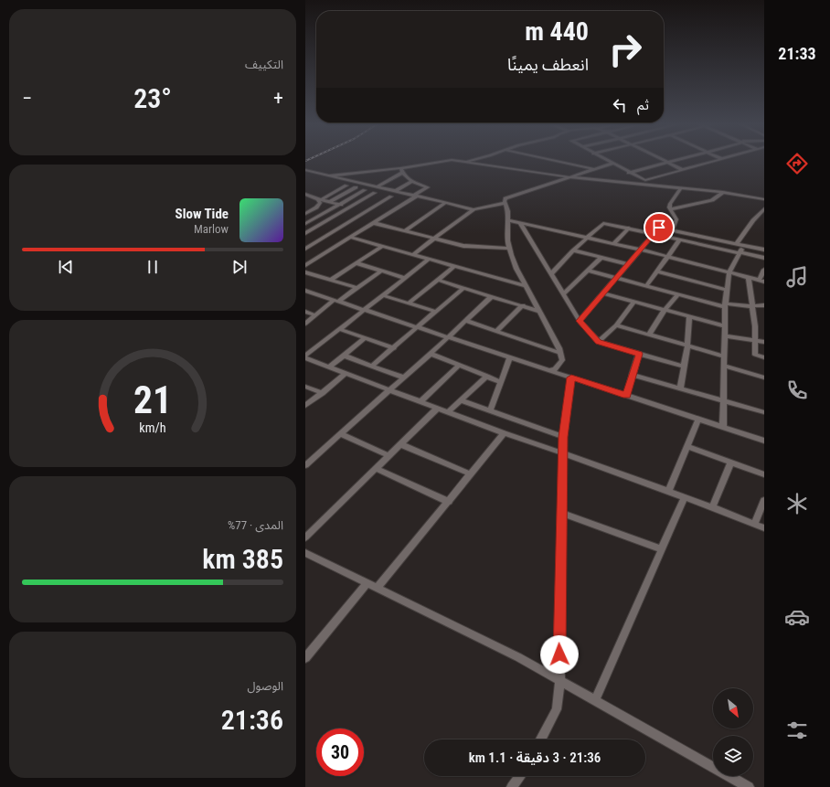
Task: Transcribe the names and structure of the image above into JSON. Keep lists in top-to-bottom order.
{
  "north": "bottom right",
  "page": {
    "tabs": "21:33",
    "tile": [
      "التكييف",
      ["المدى · 77%", "385 km"],
      ["الوصول", "21:36"]
    ],
    "turn": ["440 m", "انعطف يمينًا"],
    "heat": ["−", "23°", "+"],
    "then": "ثم",
    "song": ["Slow Tide", "Marlow"],
    "limit": "30",
    "trip": "21:36 · 3 دقيقة · 1.1 km",
    "gauge": ["21", "km/h"]
  }
}
